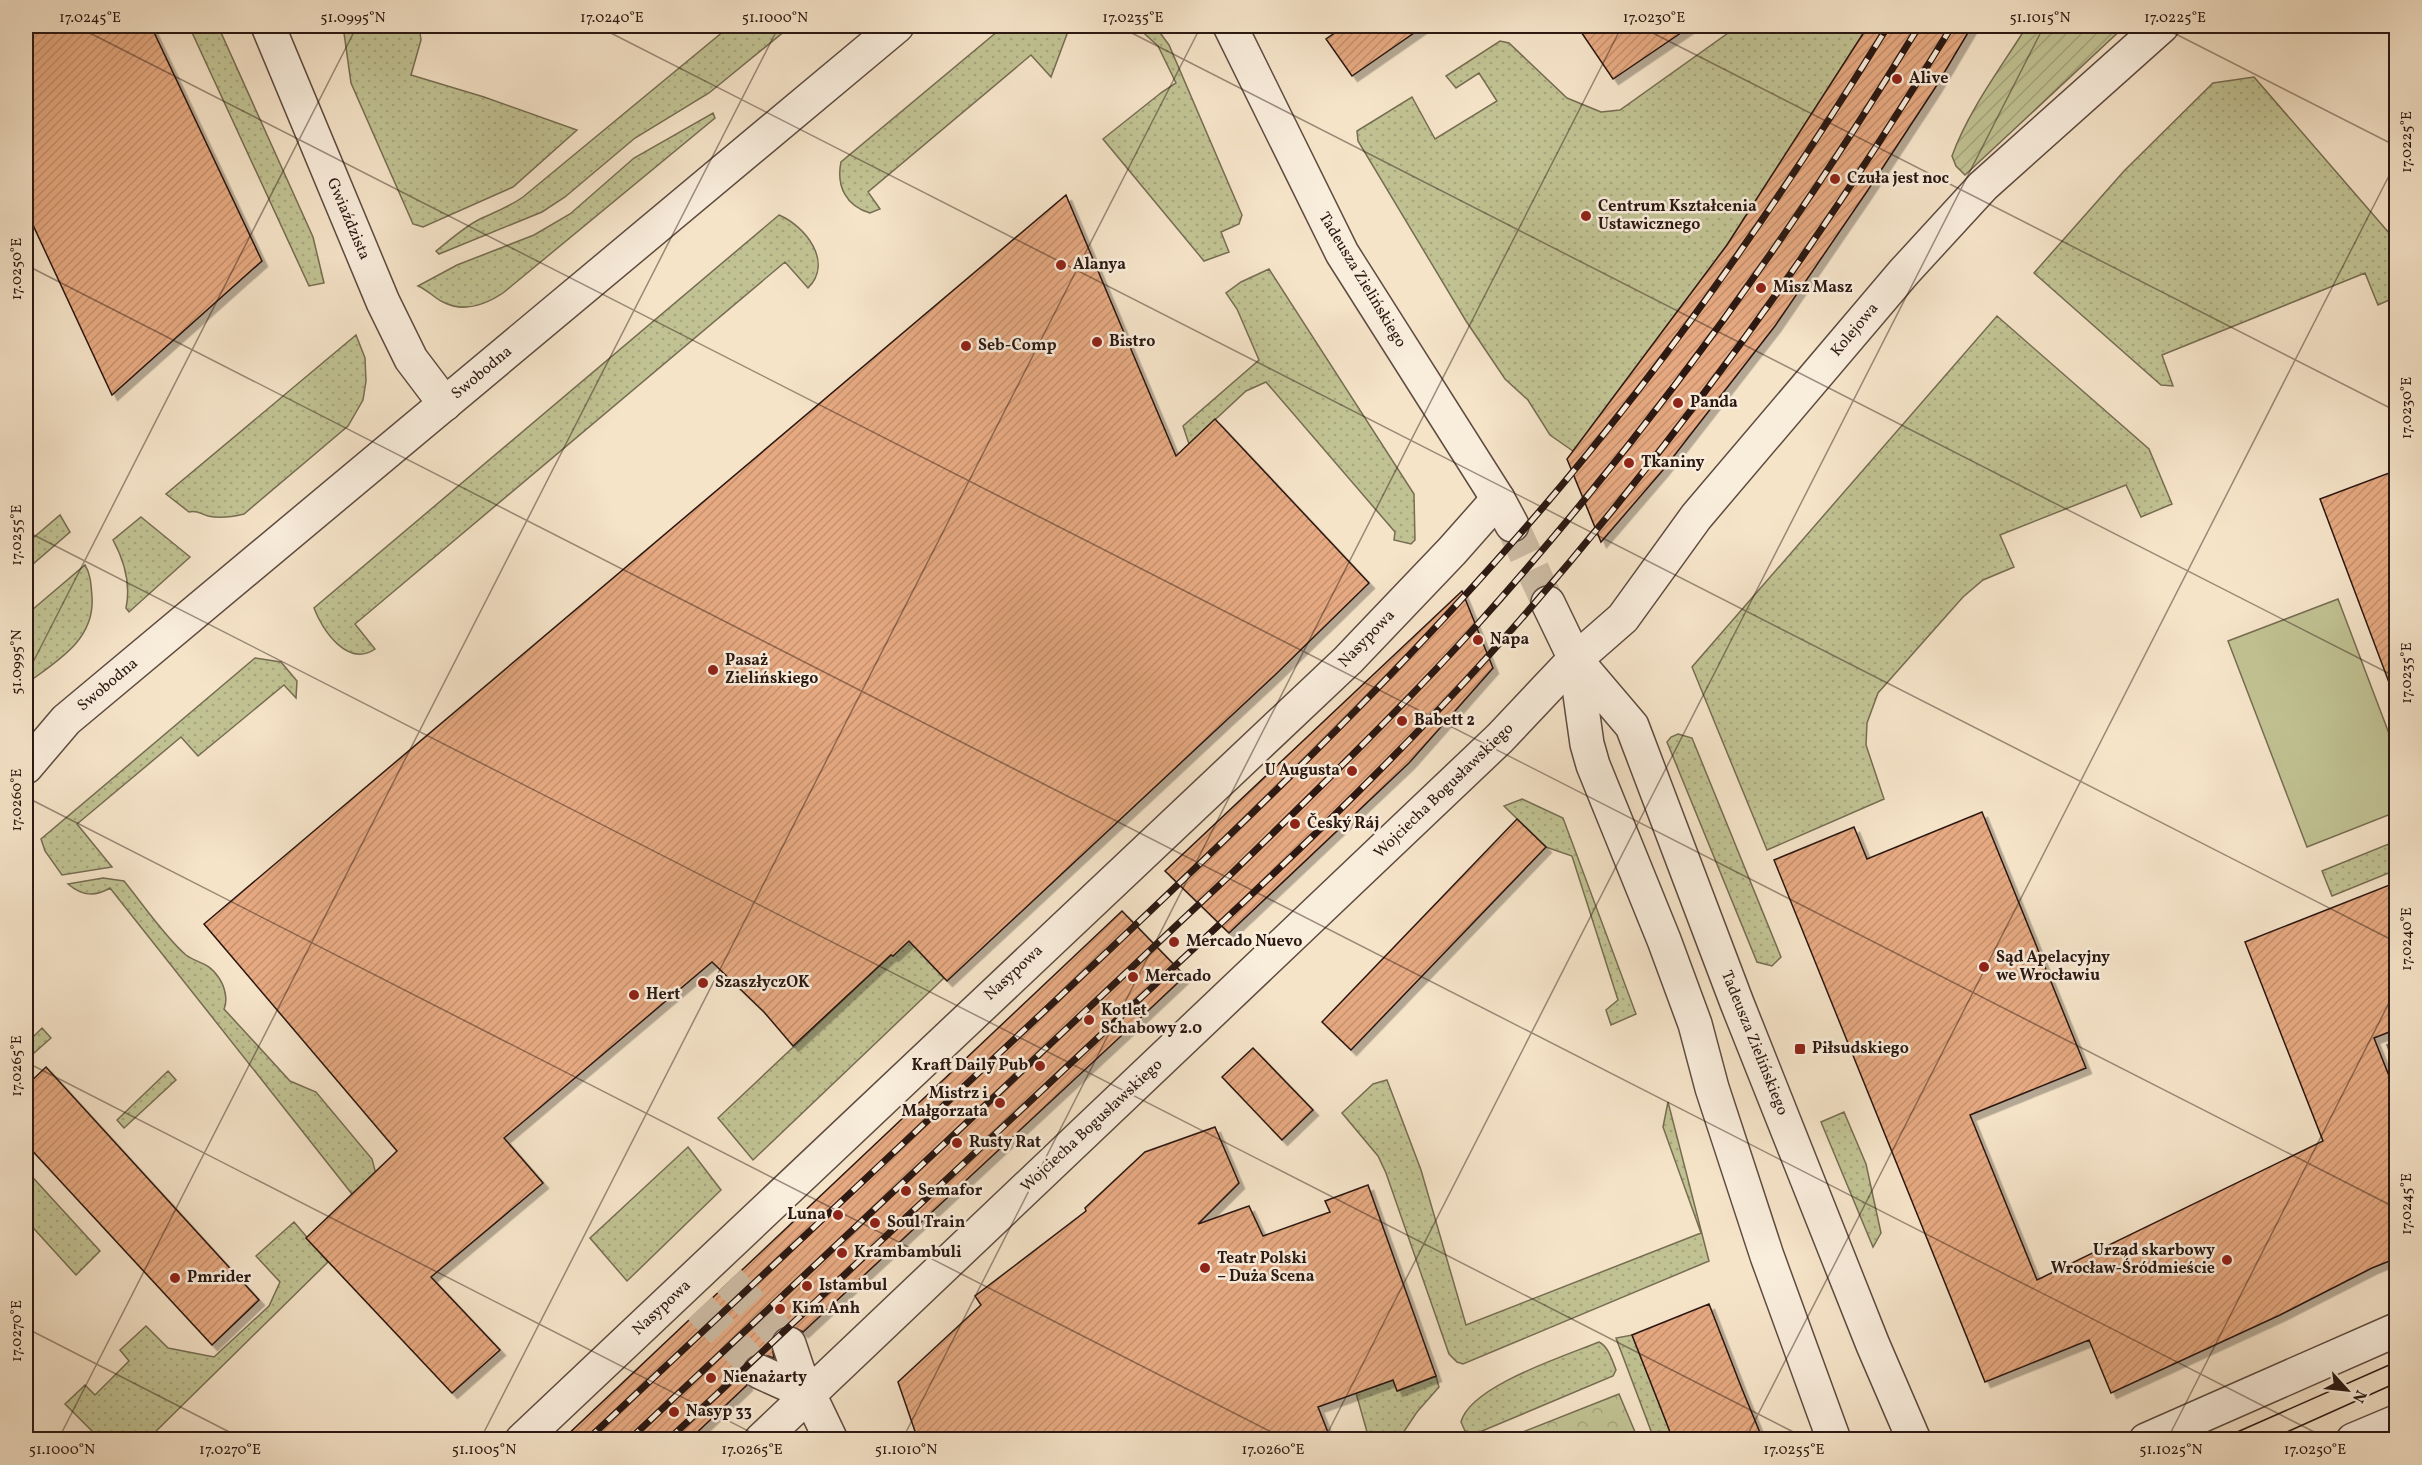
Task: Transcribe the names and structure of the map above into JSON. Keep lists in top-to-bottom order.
{
  "streets": {
    "street": [
      "Gwiaździsta",
      "Tadeusza Zielińskiego",
      "Kolejowa",
      "Swobodna",
      "Nasypowa",
      "Wojciecha Bogusławskiego"
    ]
  },
  "crossings": [
    ["Gwiaździsta", "Swobodna"],
    ["Tadeusza Zielińskiego", "Kolejowa"],
    ["Tadeusza Zielińskiego", "Nasypowa"],
    ["Tadeusza Zielińskiego", "Wojciecha Bogusławskiego"],
    ["Kolejowa", "Wojciecha Bogusławskiego"]
  ],
  "places": {
    "other": [
      "Alive",
      "Czuła jest noc",
      "Centrum Kształcenia Ustawicznego",
      "Alanya",
      "Misz Masz",
      "Bistro",
      "Seb-Comp",
      "Panda",
      "Tkaniny",
      "Napa",
      "Pasaż Zielińskiego",
      "Babett 2",
      "U Augusta",
      "Český Ráj",
      "Mercado Nuevo",
      "Sąd Apelacyjny we Wrocławiu",
      "Mercado",
      "SzaszłyczOK",
      "Hert",
      "Kotlet Schabowy 2.0",
      "Kraft Daily Pub",
      "Mistrz i Małgorzata",
      "Rusty Rat",
      "Semafor",
      "Luna",
      "Soul Train",
      "Krambambuli",
      "Urząd skarbowy Wrocław-Śródmieście",
      "Teatr Polski – Duża Scena",
      "Pmrider",
      "Istambul",
      "Kim Anh",
      "Nienażarty",
      "Nasyp 33"
    ],
    "transit": ["Piłsudskiego"]
  },
  "north": "bottom right",
  "coordinates": [
    "17.0245°E",
    "51.0995°N",
    "17.0240°E",
    "51.1000°N",
    "17.0235°E",
    "17.0230°E",
    "51.1015°N",
    "17.0225°E",
    "17.0250°E",
    "17.0255°E",
    "17.0260°E",
    "17.0265°E",
    "17.0270°E",
    "51.1005°N",
    "51.1010°N",
    "51.1025°N"
  ]
}
